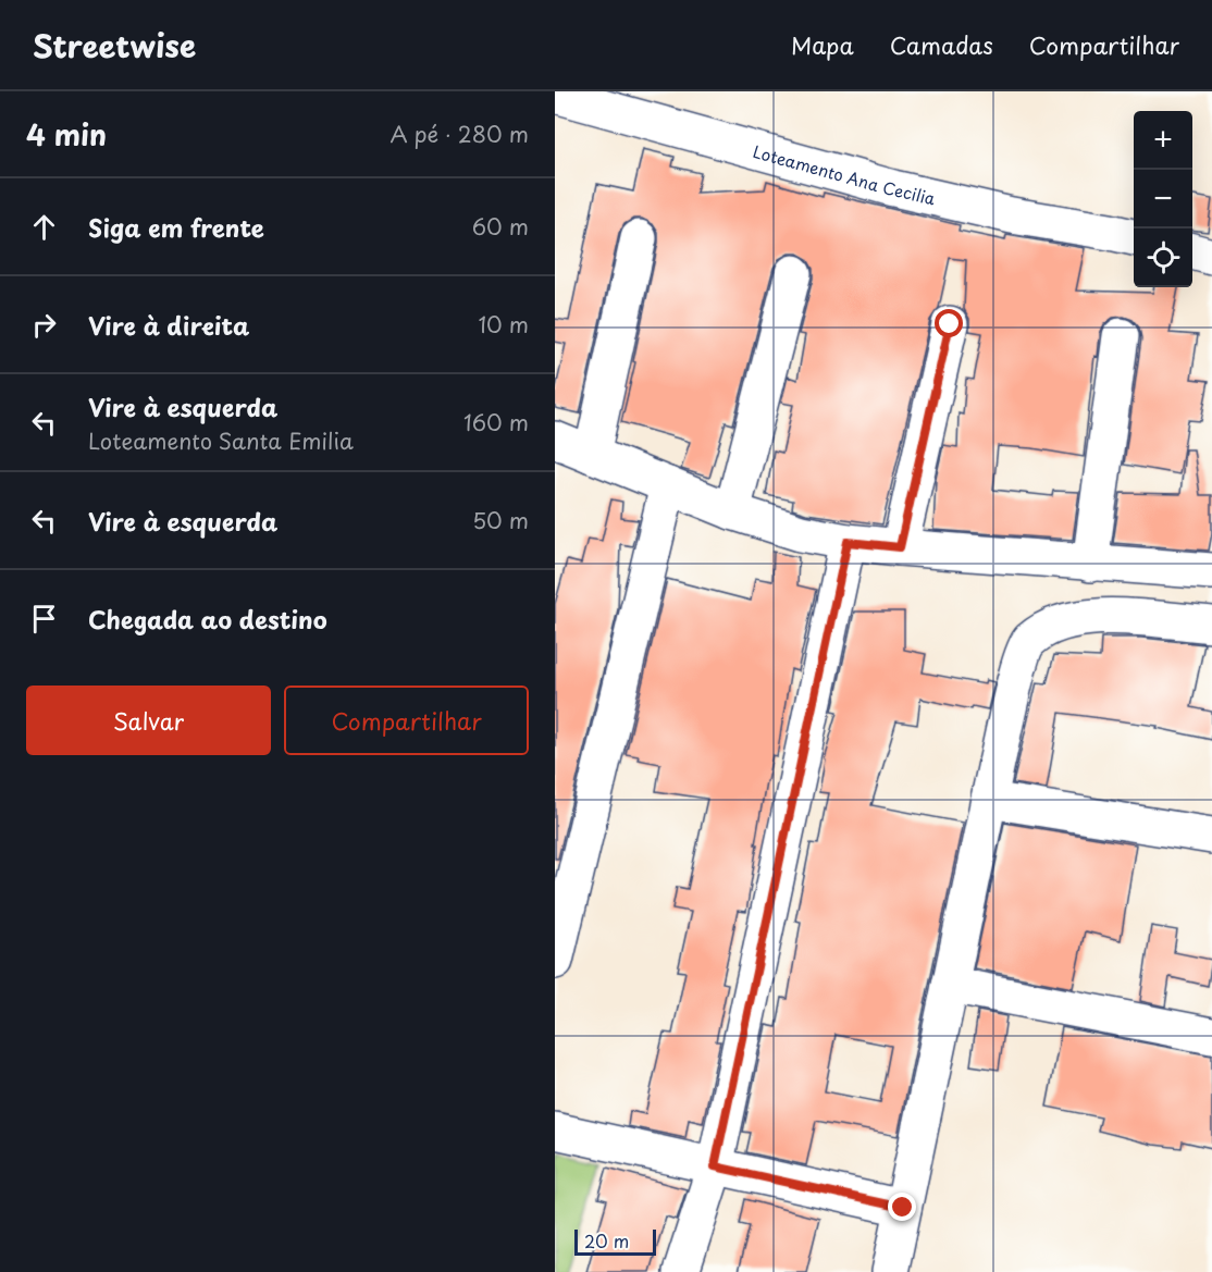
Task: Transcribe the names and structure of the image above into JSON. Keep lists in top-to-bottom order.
{
  "streets": {
    "street": ["Loteamento Ana Cecilia"]
  },
  "scale_bar": "20 m",
  "page": {
    "header": "Streetwise",
    "nav": ["Mapa", "Camadas", "Compartilhar"],
    "heading": ["4 min", "A pé · 280 m"],
    "map_buttons": ["+", "−"],
    "list": [
      ["Siga em frente", "60 m"],
      ["Vire à direita", "10 m"],
      ["Vire à esquerda", "Loteamento Santa Emilia", "160 m"],
      ["Vire à esquerda", "50 m"],
      "Chegada ao destino"
    ],
    "buttons": ["Salvar", "Compartilhar"],
    "scale": "20 m"
  }
}
